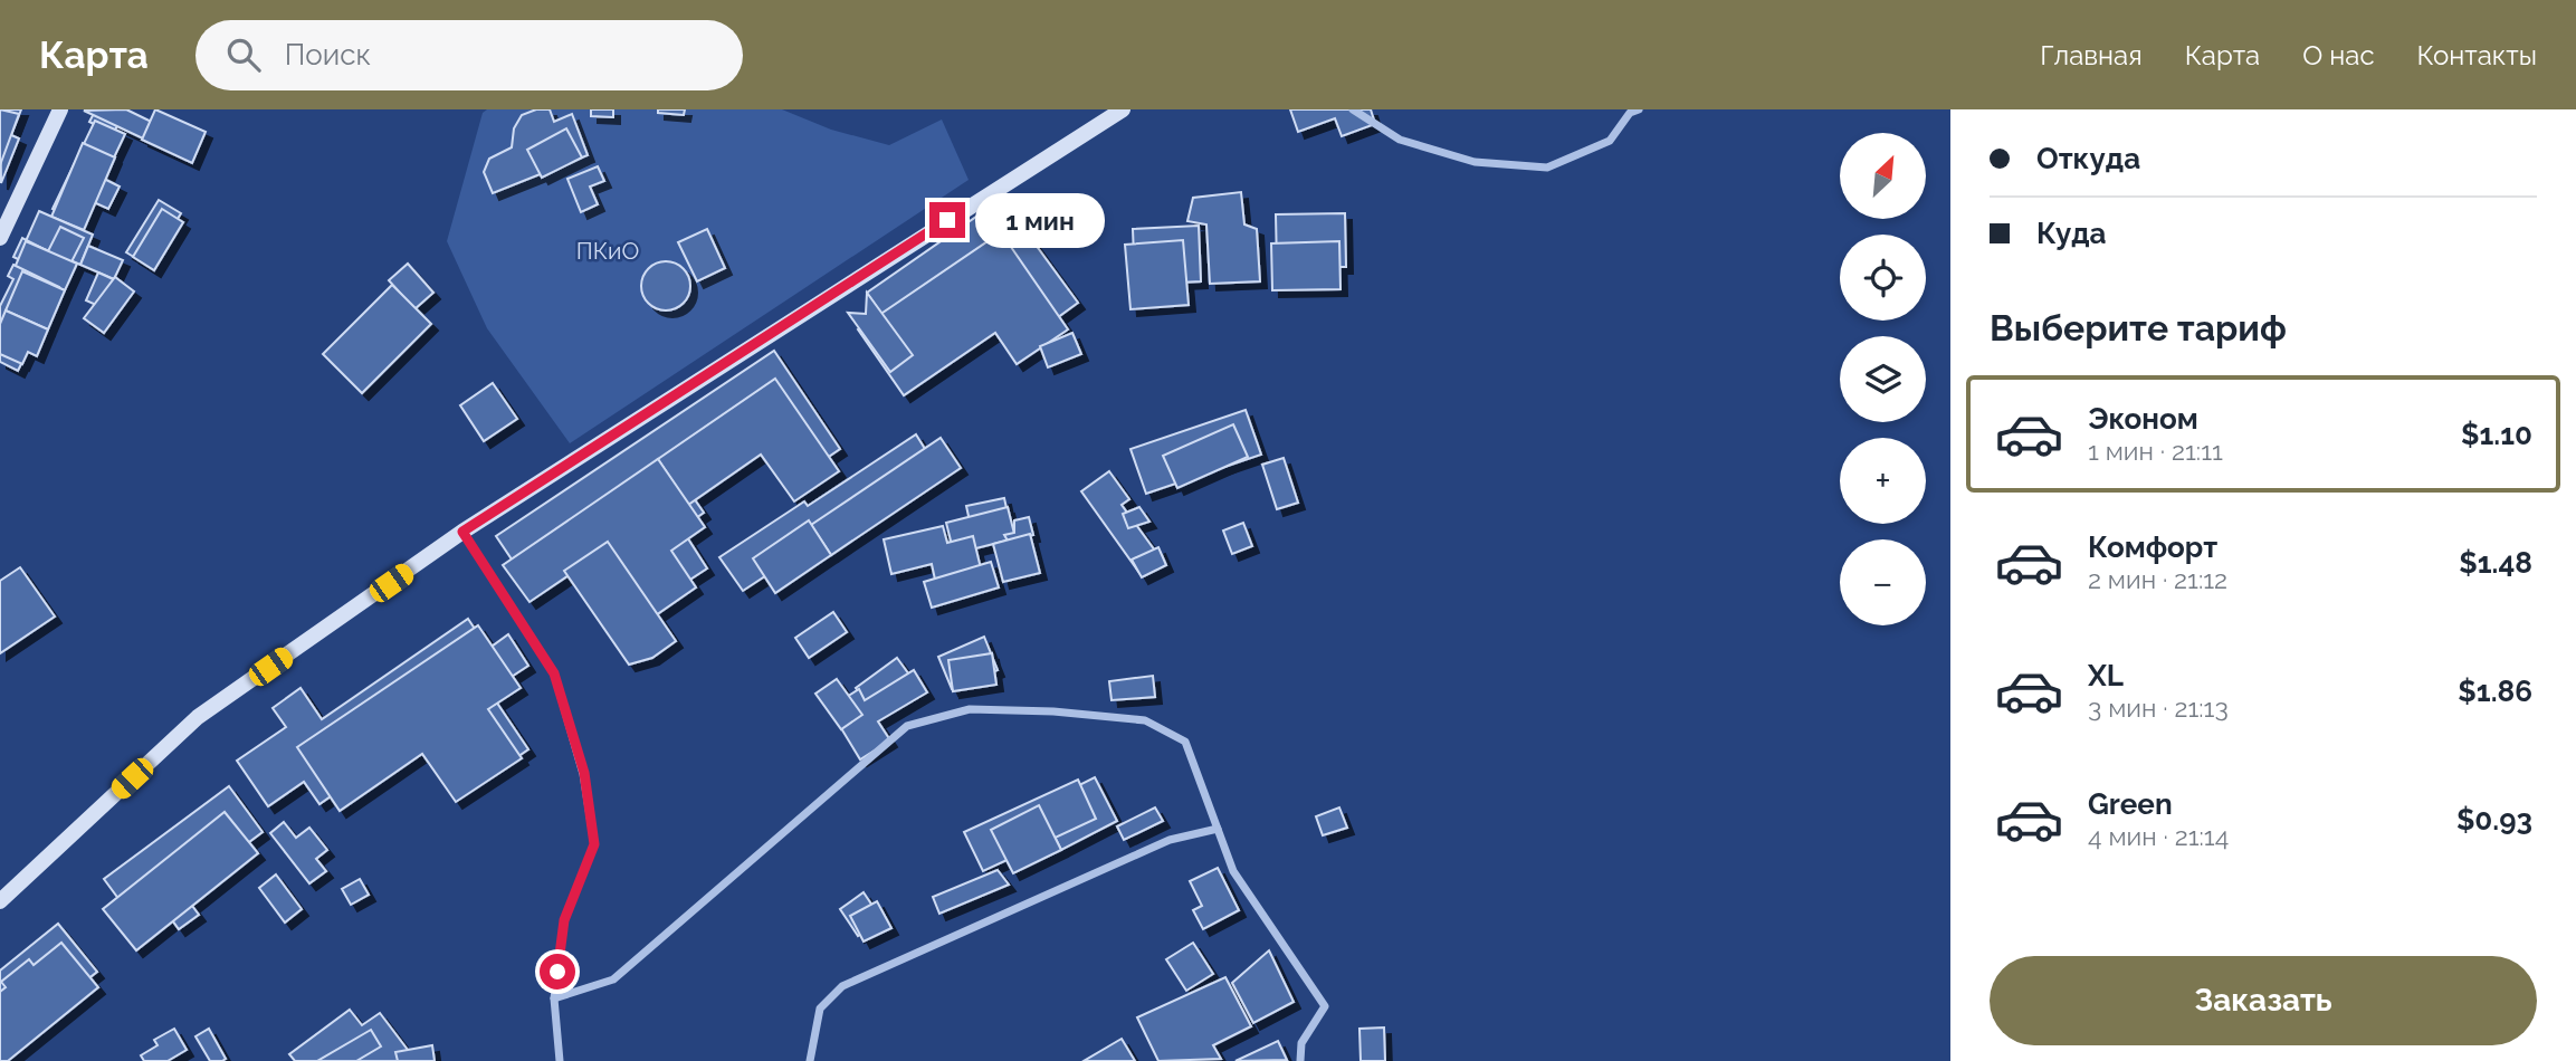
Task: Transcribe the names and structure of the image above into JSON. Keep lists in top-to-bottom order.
{
  "parks": ["ПКиО"],
  "north": "top right",
  "page": {
    "header": "Карта",
    "search": "Поиск",
    "nav": [
      "Главная",
      "Карта",
      "О нас",
      "Контакты"
    ],
    "banner": ["Откуда", "Куда"],
    "map_buttons": ["+", "−"],
    "bubble": "1 мин",
    "heading": "Выберите тариф",
    "list": [
      {
        "name": "Эконом",
        "note": "1 мин · 21:11",
        "value": "$1.10"
      },
      {
        "name": "Комфорт",
        "note": "2 мин · 21:12",
        "value": "$1.48"
      },
      {
        "name": "XL",
        "note": "3 мин · 21:13",
        "value": "$1.86"
      },
      {
        "name": "Green",
        "note": "4 мин · 21:14",
        "value": "$0.93"
      }
    ],
    "buttons": "Заказать"
  }
}
